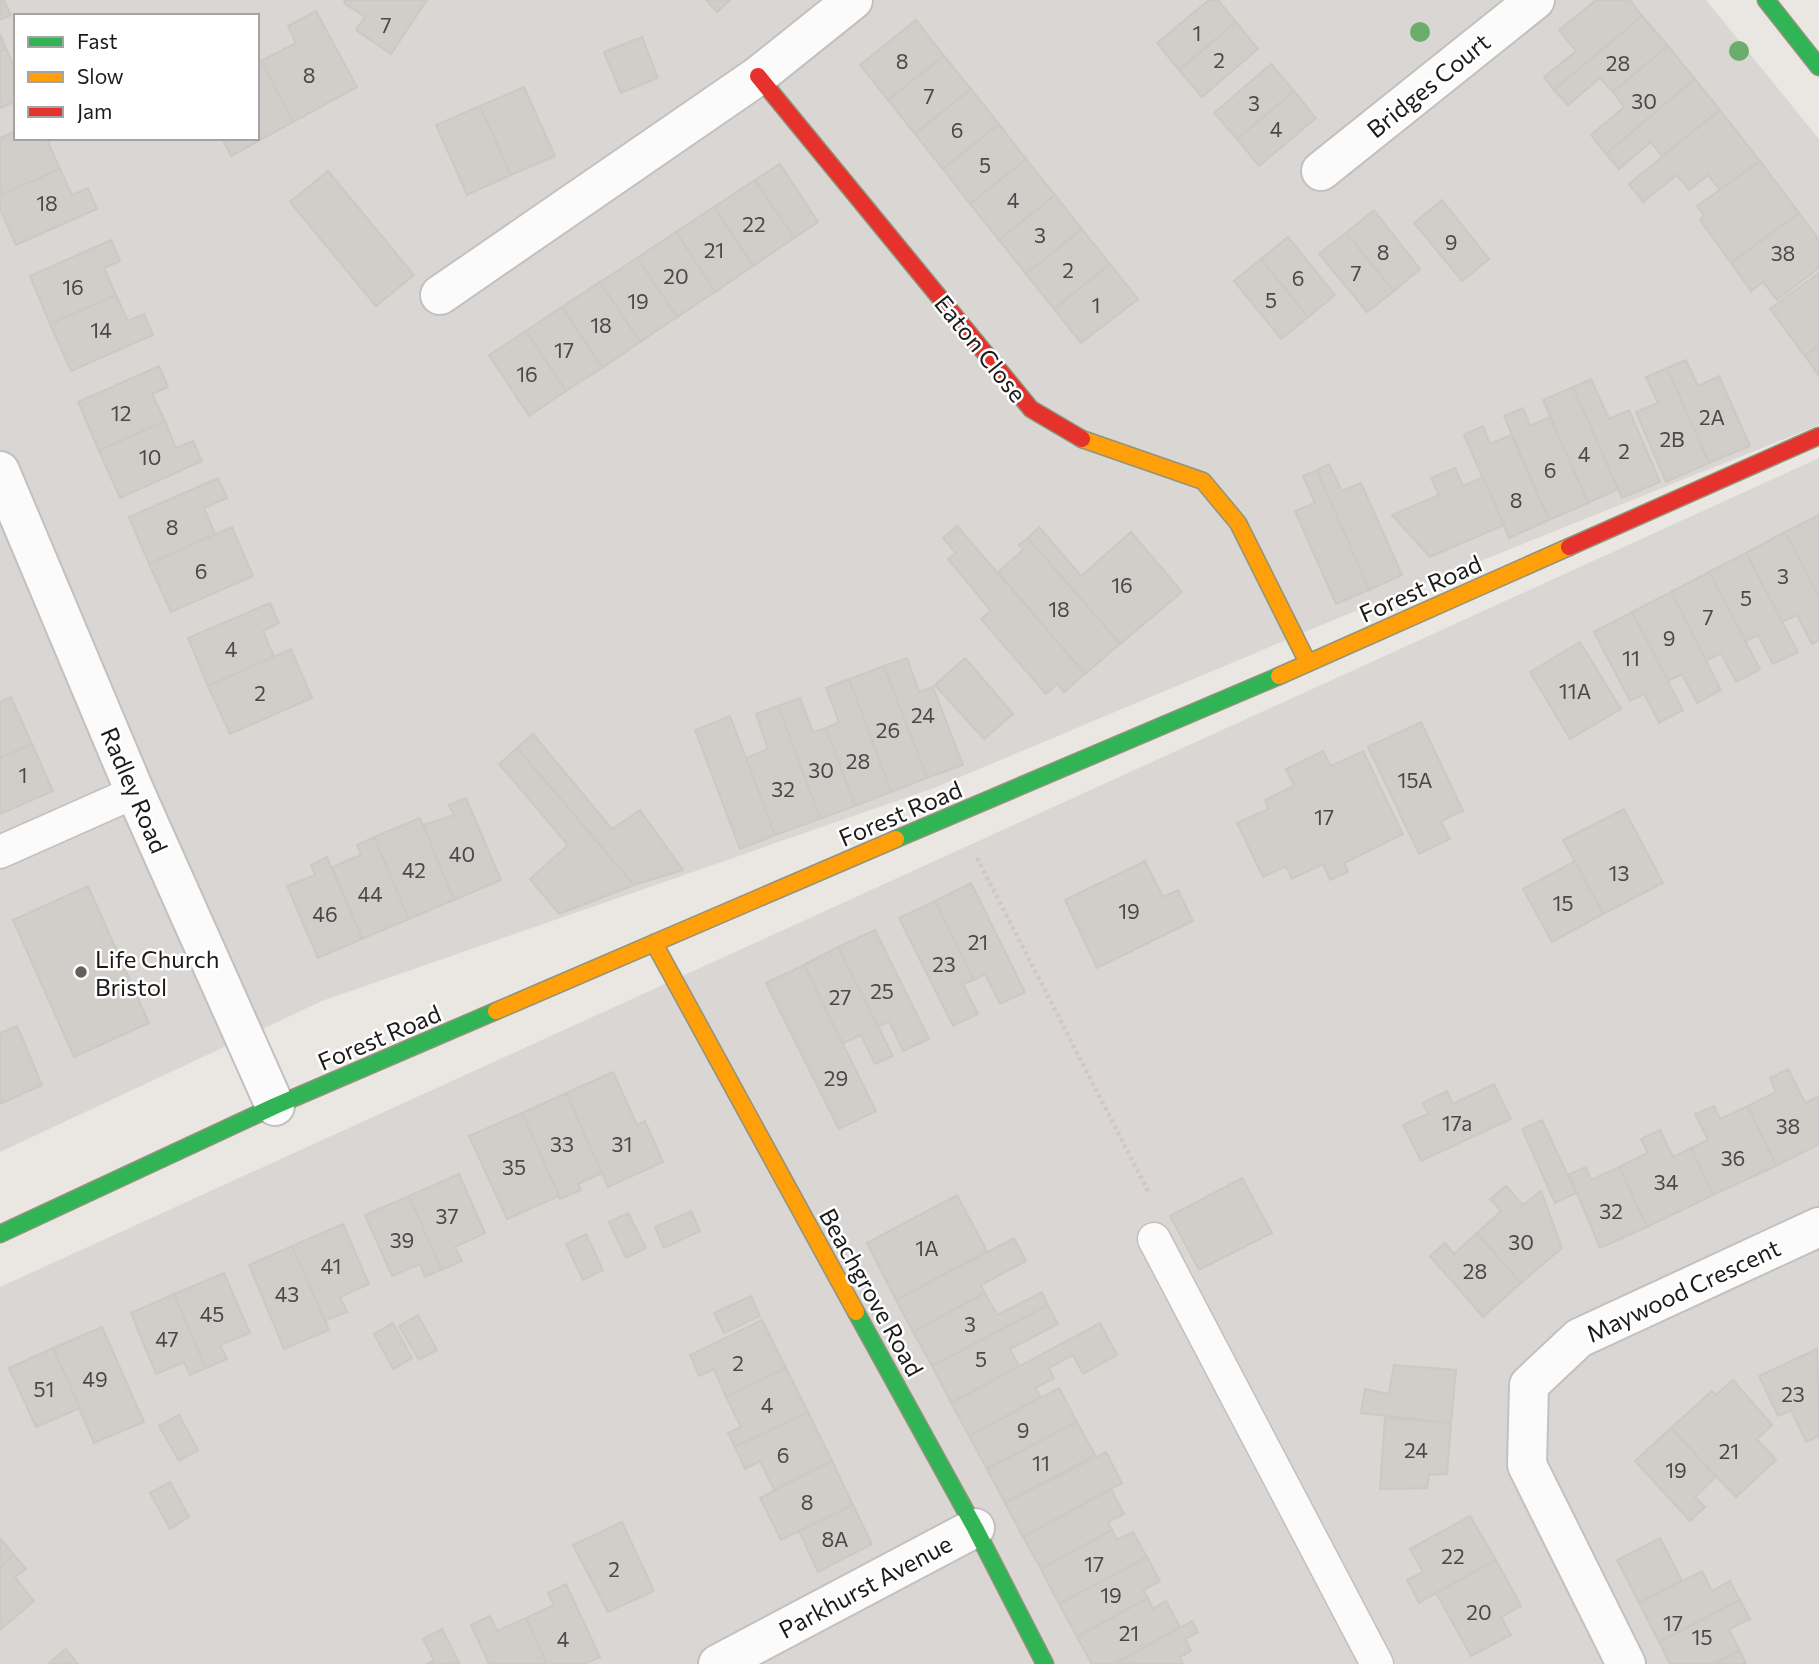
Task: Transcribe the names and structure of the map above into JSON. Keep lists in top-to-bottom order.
{
  "streets": {
    "main road": ["Eaton Close", "Forest Road", "Beachgrove Road"],
    "street": [
      "Bridges Court",
      "Radley Road",
      "Maywood Crescent",
      "Parkhurst Avenue"
    ]
  },
  "crossings": [
    ["Eaton Close", "Forest Road"],
    ["Forest Road", "Radley Road"],
    ["Forest Road", "Beachgrove Road"],
    ["Beachgrove Road", "Parkhurst Avenue"]
  ],
  "places": ["Life Church Bristol"],
  "house_numbers": [
    "7",
    "1",
    "2",
    "8",
    "28",
    "8",
    "7",
    "30",
    "3",
    "4",
    "6",
    "5",
    "4",
    "18",
    "22",
    "3",
    "9",
    "21",
    "8",
    "38",
    "2",
    "7",
    "20",
    "6",
    "16",
    "5",
    "19",
    "1",
    "18",
    "14",
    "17",
    "16",
    "12",
    "2A",
    "2B",
    "2",
    "4",
    "10",
    "6",
    "8",
    "8",
    "6",
    "3",
    "16",
    "5",
    "18",
    "7",
    "9",
    "4",
    "11",
    "11A",
    "2",
    "24",
    "26",
    "28",
    "30",
    "1",
    "15A",
    "32",
    "17",
    "40",
    "42",
    "13",
    "44",
    "15",
    "19",
    "46",
    "21",
    "23",
    "25",
    "27",
    "29",
    "17a",
    "38",
    "33",
    "31",
    "36",
    "35",
    "34",
    "32",
    "37",
    "39",
    "30",
    "1A",
    "41",
    "28",
    "43",
    "45",
    "3",
    "47",
    "5",
    "2",
    "49",
    "51",
    "23",
    "4",
    "9",
    "24",
    "21",
    "6",
    "11",
    "19",
    "8",
    "8A",
    "22",
    "17",
    "2",
    "19",
    "20",
    "17",
    "21",
    "15",
    "4"
  ],
  "legend": ["Fast", "Slow", "Jam"]
}
